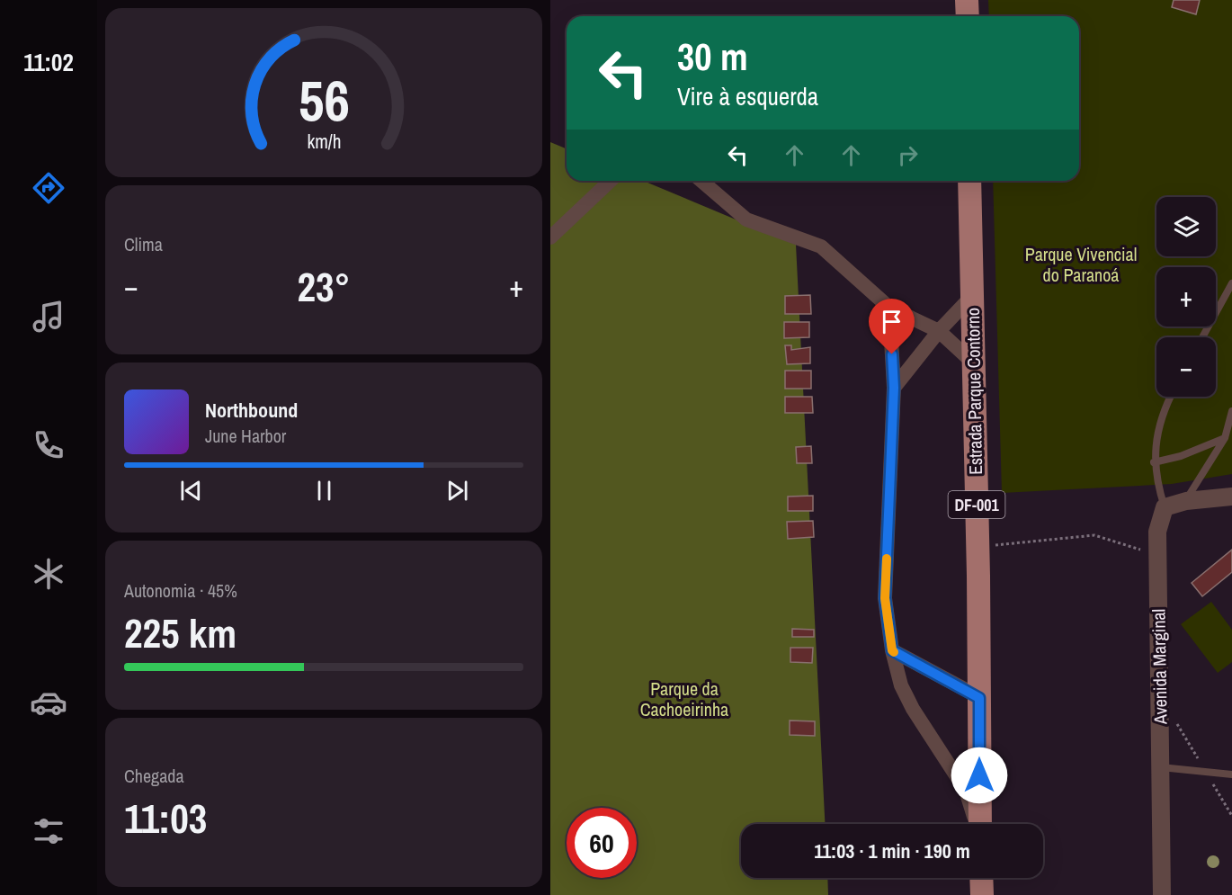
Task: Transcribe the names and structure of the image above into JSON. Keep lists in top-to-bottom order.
{
  "streets": {
    "main road": ["Estrada Parque Contorno", "DF-001"],
    "street": ["Avenida Marginal"]
  },
  "parks": ["Parque Vivencial do Paranoá", "Parque da Cachoeirinha"],
  "page": {
    "tabs": "11:02",
    "turn": ["30 m", "Vire à esquerda"],
    "tile": [
      "Clima",
      ["Autonomia · 45%", "225 km"],
      ["Chegada", "11:03"]
    ],
    "map_buttons": ["+", "−"],
    "heat": ["−", "23°", "+"],
    "song": ["Northbound", "June Harbor"],
    "limit": "60",
    "trip": "11:03 · 1 min · 190 m",
    "gauge": ["56", "km/h"]
  }
}
